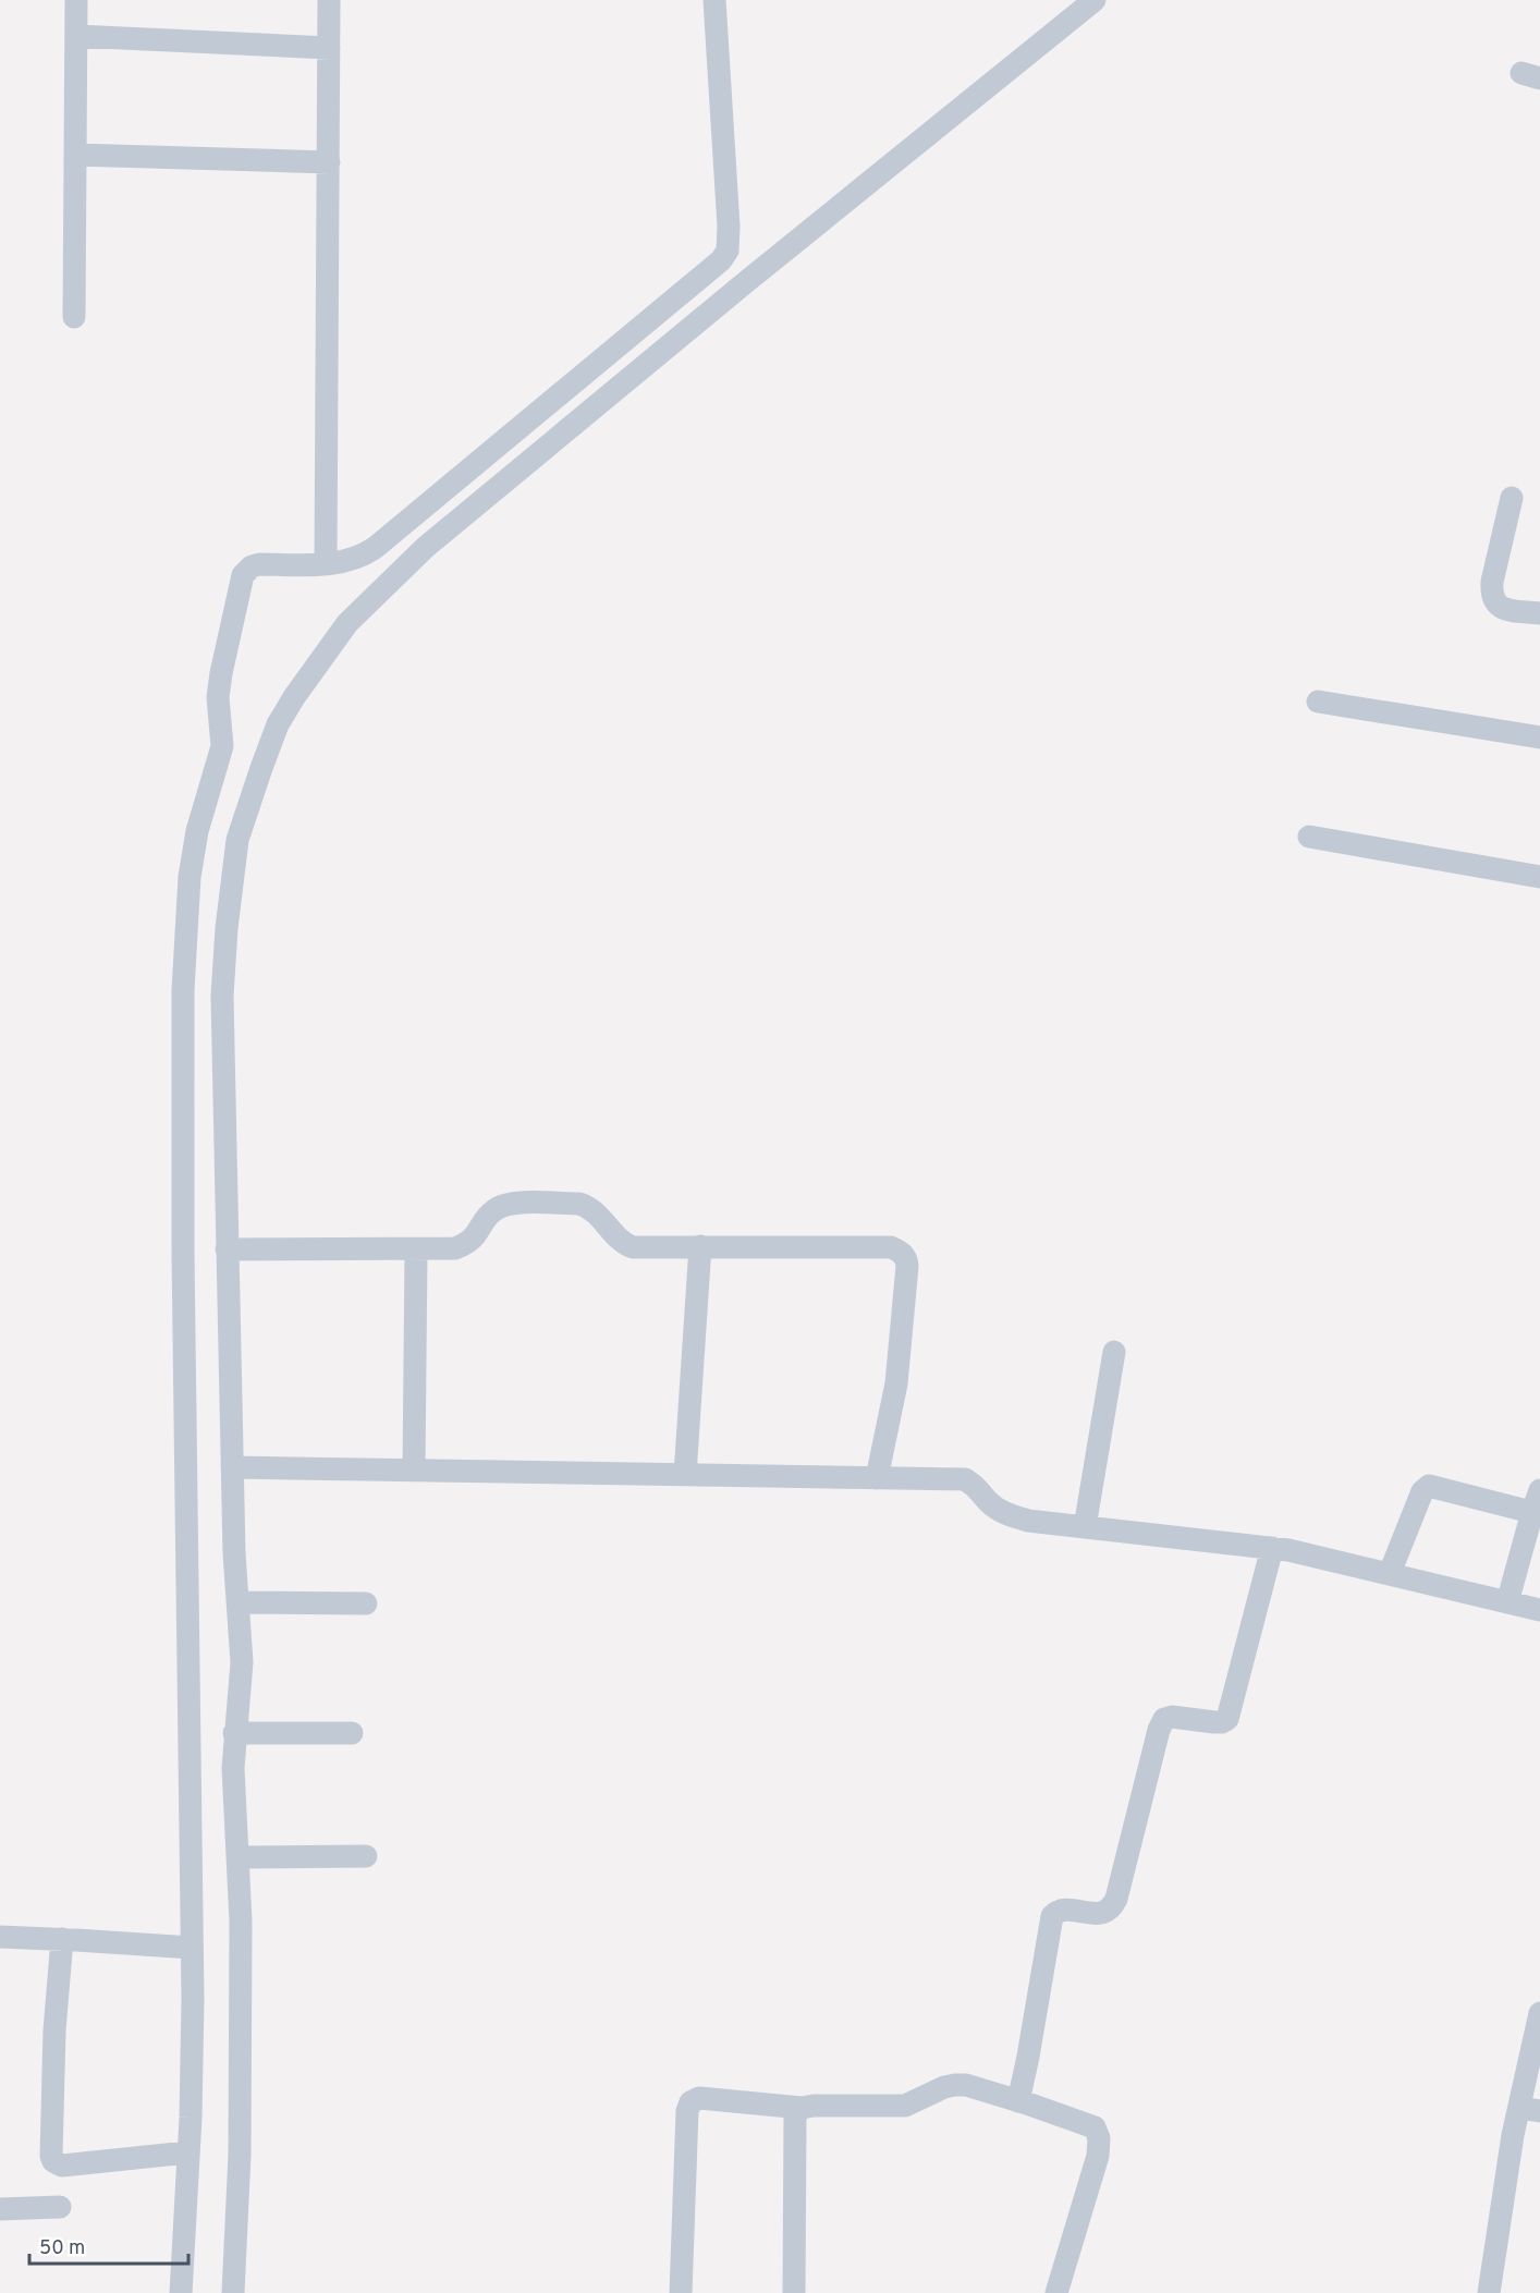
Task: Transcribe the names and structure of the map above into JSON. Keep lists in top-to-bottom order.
{
  "scale_bar": "50 m"
}
